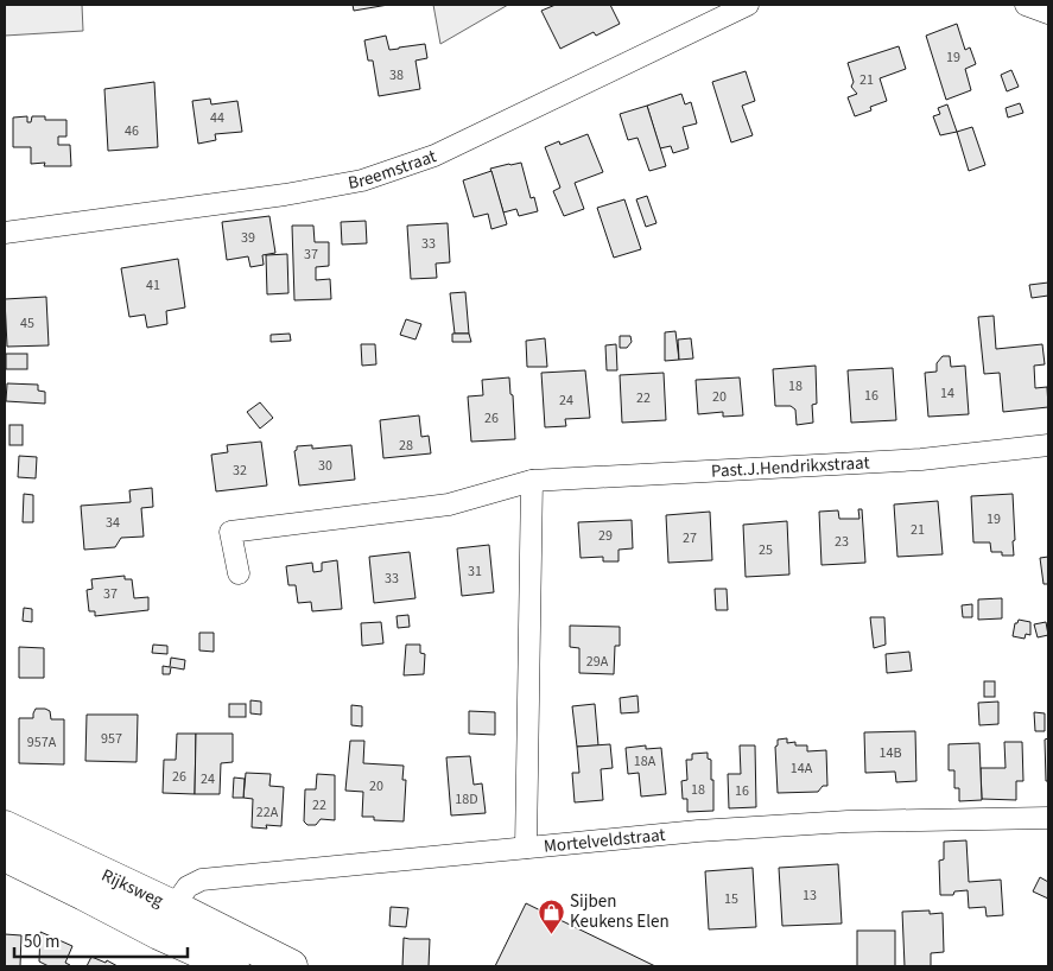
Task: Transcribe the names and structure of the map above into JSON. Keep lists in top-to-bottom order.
{
  "streets": {
    "main road": ["Rijksweg"],
    "street": ["Breemstraat", "Past.J.Hendrikxstraat", "Mortelveldstraat"]
  },
  "crossings": [
    ["Mortelveldstraat", "Rijksweg"]
  ],
  "places": {
    "shop": ["Sijben Keukens Elen"]
  },
  "house_numbers": [
    "19",
    "38",
    "21",
    "44",
    "46",
    "39",
    "33",
    "37",
    "41",
    "45",
    "18",
    "14",
    "16",
    "20",
    "22",
    "24",
    "26",
    "28",
    "30",
    "32",
    "19",
    "34",
    "21",
    "29",
    "27",
    "23",
    "25",
    "31",
    "33",
    "37",
    "29A",
    "957",
    "957A",
    "14B",
    "18A",
    "14A",
    "26",
    "24",
    "20",
    "18",
    "16",
    "18D",
    "22",
    "22A",
    "13",
    "15"
  ],
  "scale_bar": "50 m"
}
